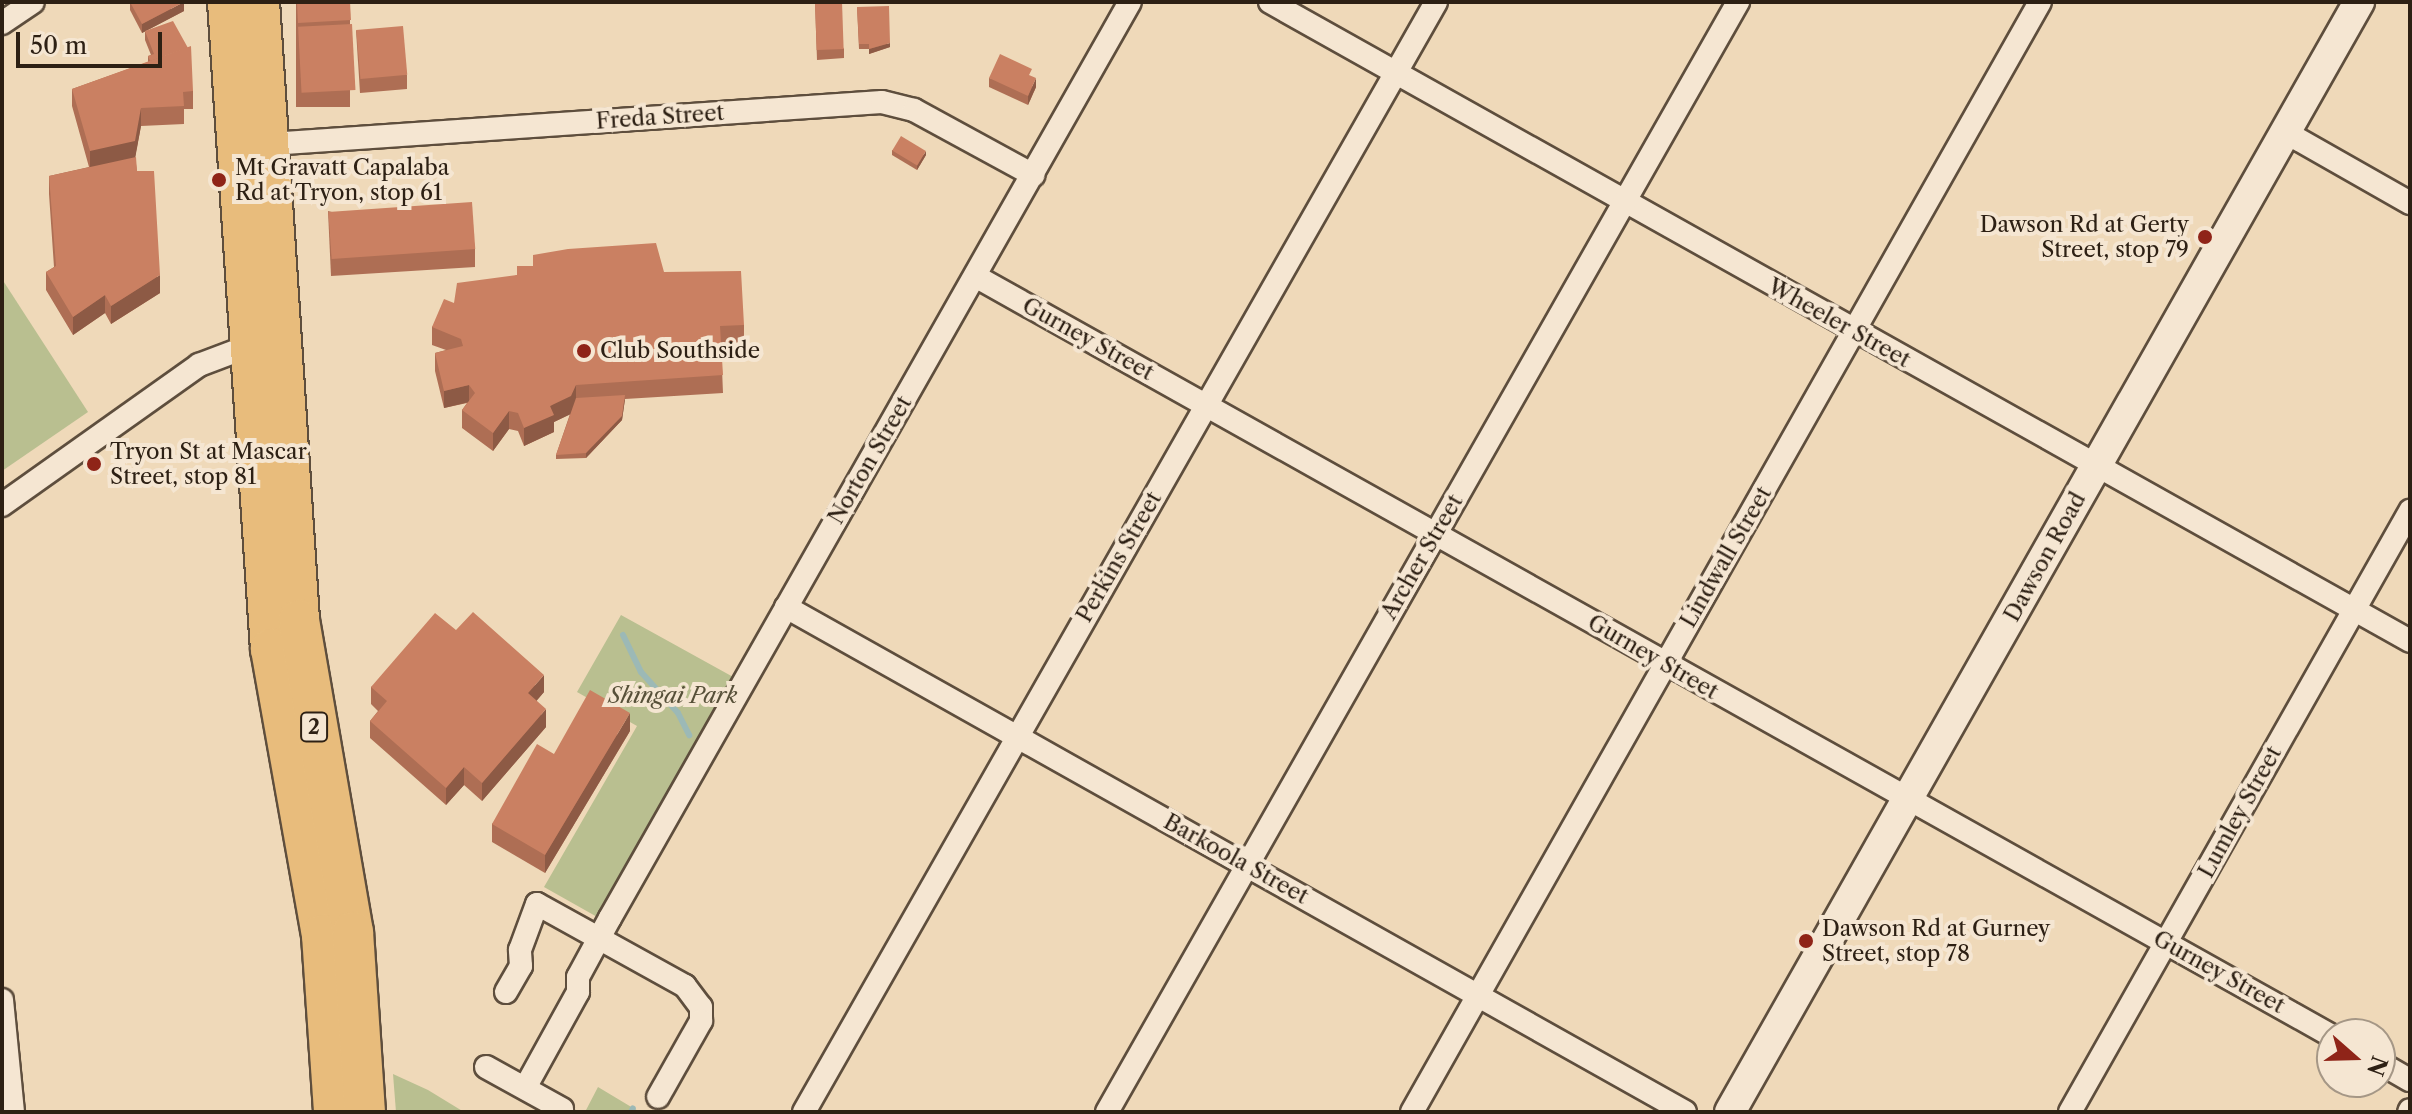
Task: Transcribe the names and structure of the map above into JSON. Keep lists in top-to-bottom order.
{
  "streets": {
    "highway": ["2"],
    "main road": ["Dawson Road"],
    "street": [
      "Freda Street",
      "Wheeler Street",
      "Gurney Street",
      "Norton Street",
      "Perkins Street",
      "Archer Street",
      "Lindwall Street",
      "Lumley Street",
      "Barkoola Street"
    ]
  },
  "crossings": [
    ["Freda Street", "Norton Street"],
    ["Freda Street", "2"],
    ["Wheeler Street", "Perkins Street"],
    ["Wheeler Street", "Archer Street"],
    ["Wheeler Street", "Lindwall Street"],
    ["Wheeler Street", "Dawson Road"],
    ["Wheeler Street", "Lumley Street"],
    ["Gurney Street", "Norton Street"],
    ["Gurney Street", "Perkins Street"],
    ["Gurney Street", "Archer Street"],
    ["Gurney Street", "Lindwall Street"],
    ["Gurney Street", "Dawson Road"],
    ["Gurney Street", "Lumley Street"],
    ["Norton Street", "Barkoola Street"],
    ["Perkins Street", "Barkoola Street"],
    ["Archer Street", "Barkoola Street"],
    ["Lindwall Street", "Barkoola Street"]
  ],
  "parks": ["Shingai Park"],
  "places": [
    "Mt Gravatt Capalaba Rd at Tryon, stop 61",
    "Dawson Rd at Gerty Street, stop 79",
    "Club Southside",
    "Tryon St at Mascar Street, stop 81",
    "Dawson Rd at Gurney Street, stop 78"
  ],
  "scale_bar": "50 m",
  "north": "right"
}
